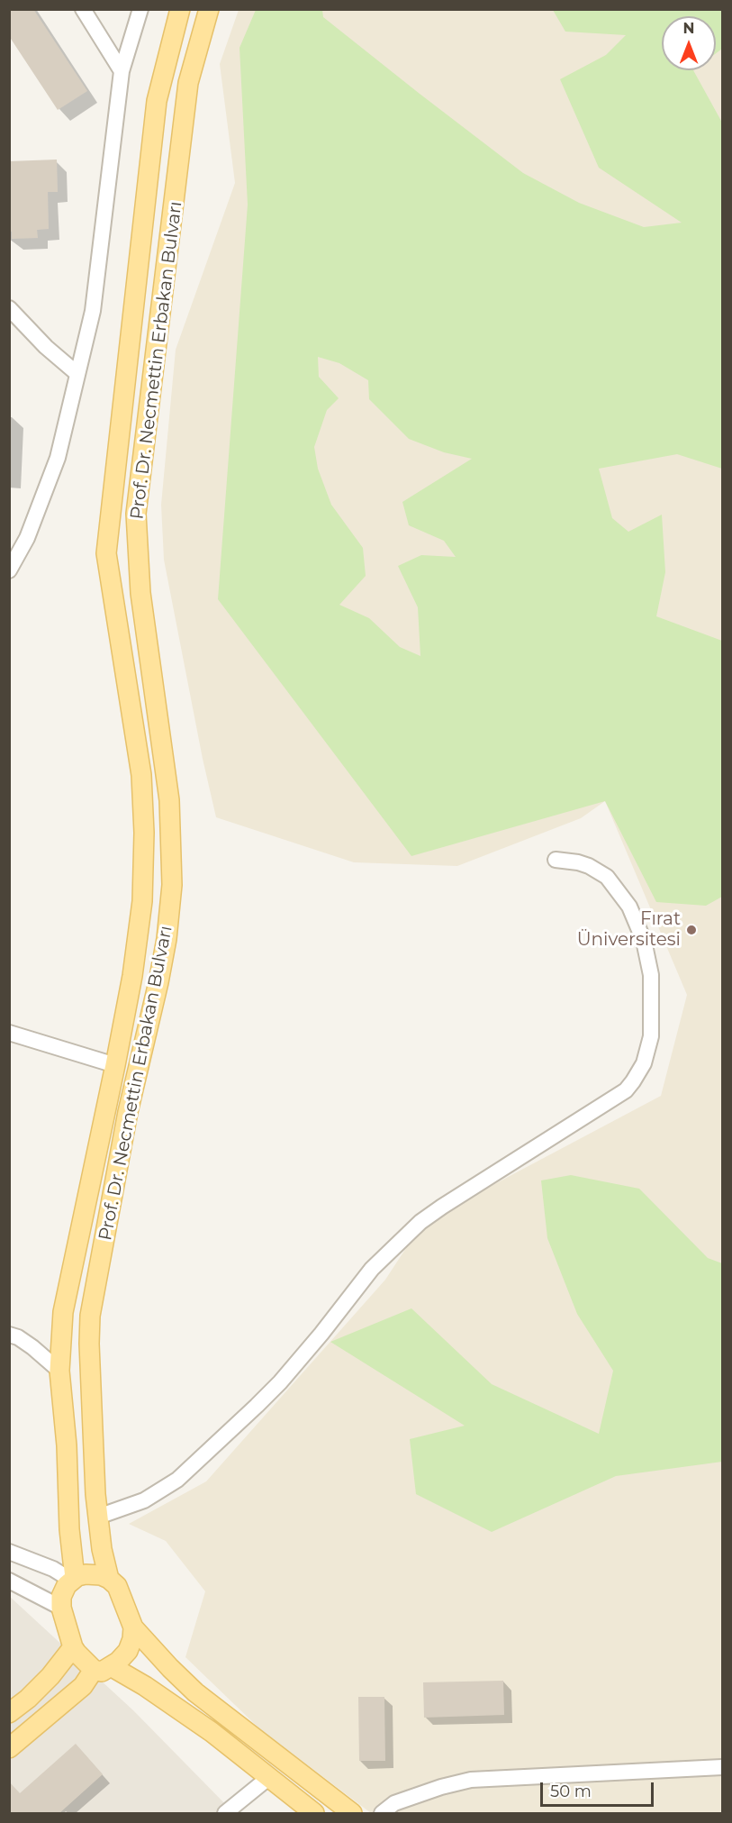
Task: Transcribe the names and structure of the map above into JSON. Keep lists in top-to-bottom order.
{
  "streets": {
    "main road": ["Prof. Dr. Necmettin Erbakan Bulvarı"]
  },
  "places": ["Fırat Üniversitesi"],
  "scale_bar": "50 m",
  "north": "top"
}
